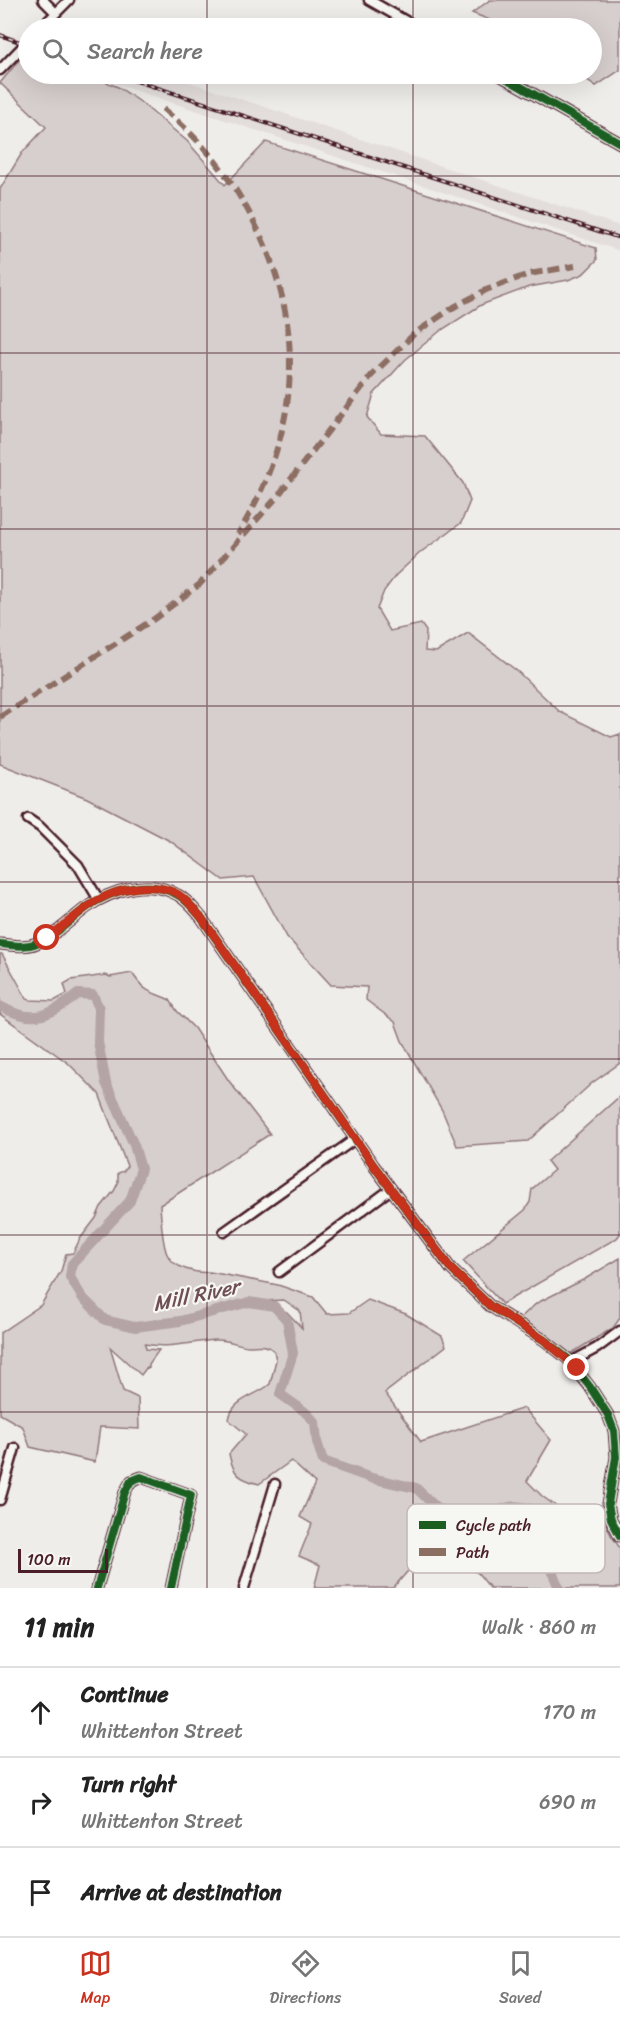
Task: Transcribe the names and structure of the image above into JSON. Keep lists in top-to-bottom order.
{
  "water": ["Mill River"],
  "legend": ["Cycle path", "Path"],
  "scale_bar": "100 m",
  "page": {
    "search": "Search here",
    "scale": "100 m",
    "heading": ["11 min", "Walk · 860 m"],
    "list": [
      ["Continue", "Whittenton Street", "170 m"],
      ["Turn right", "Whittenton Street", "690 m"],
      "Arrive at destination"
    ],
    "nav": ["Map", "Directions", "Saved"]
  }
}
